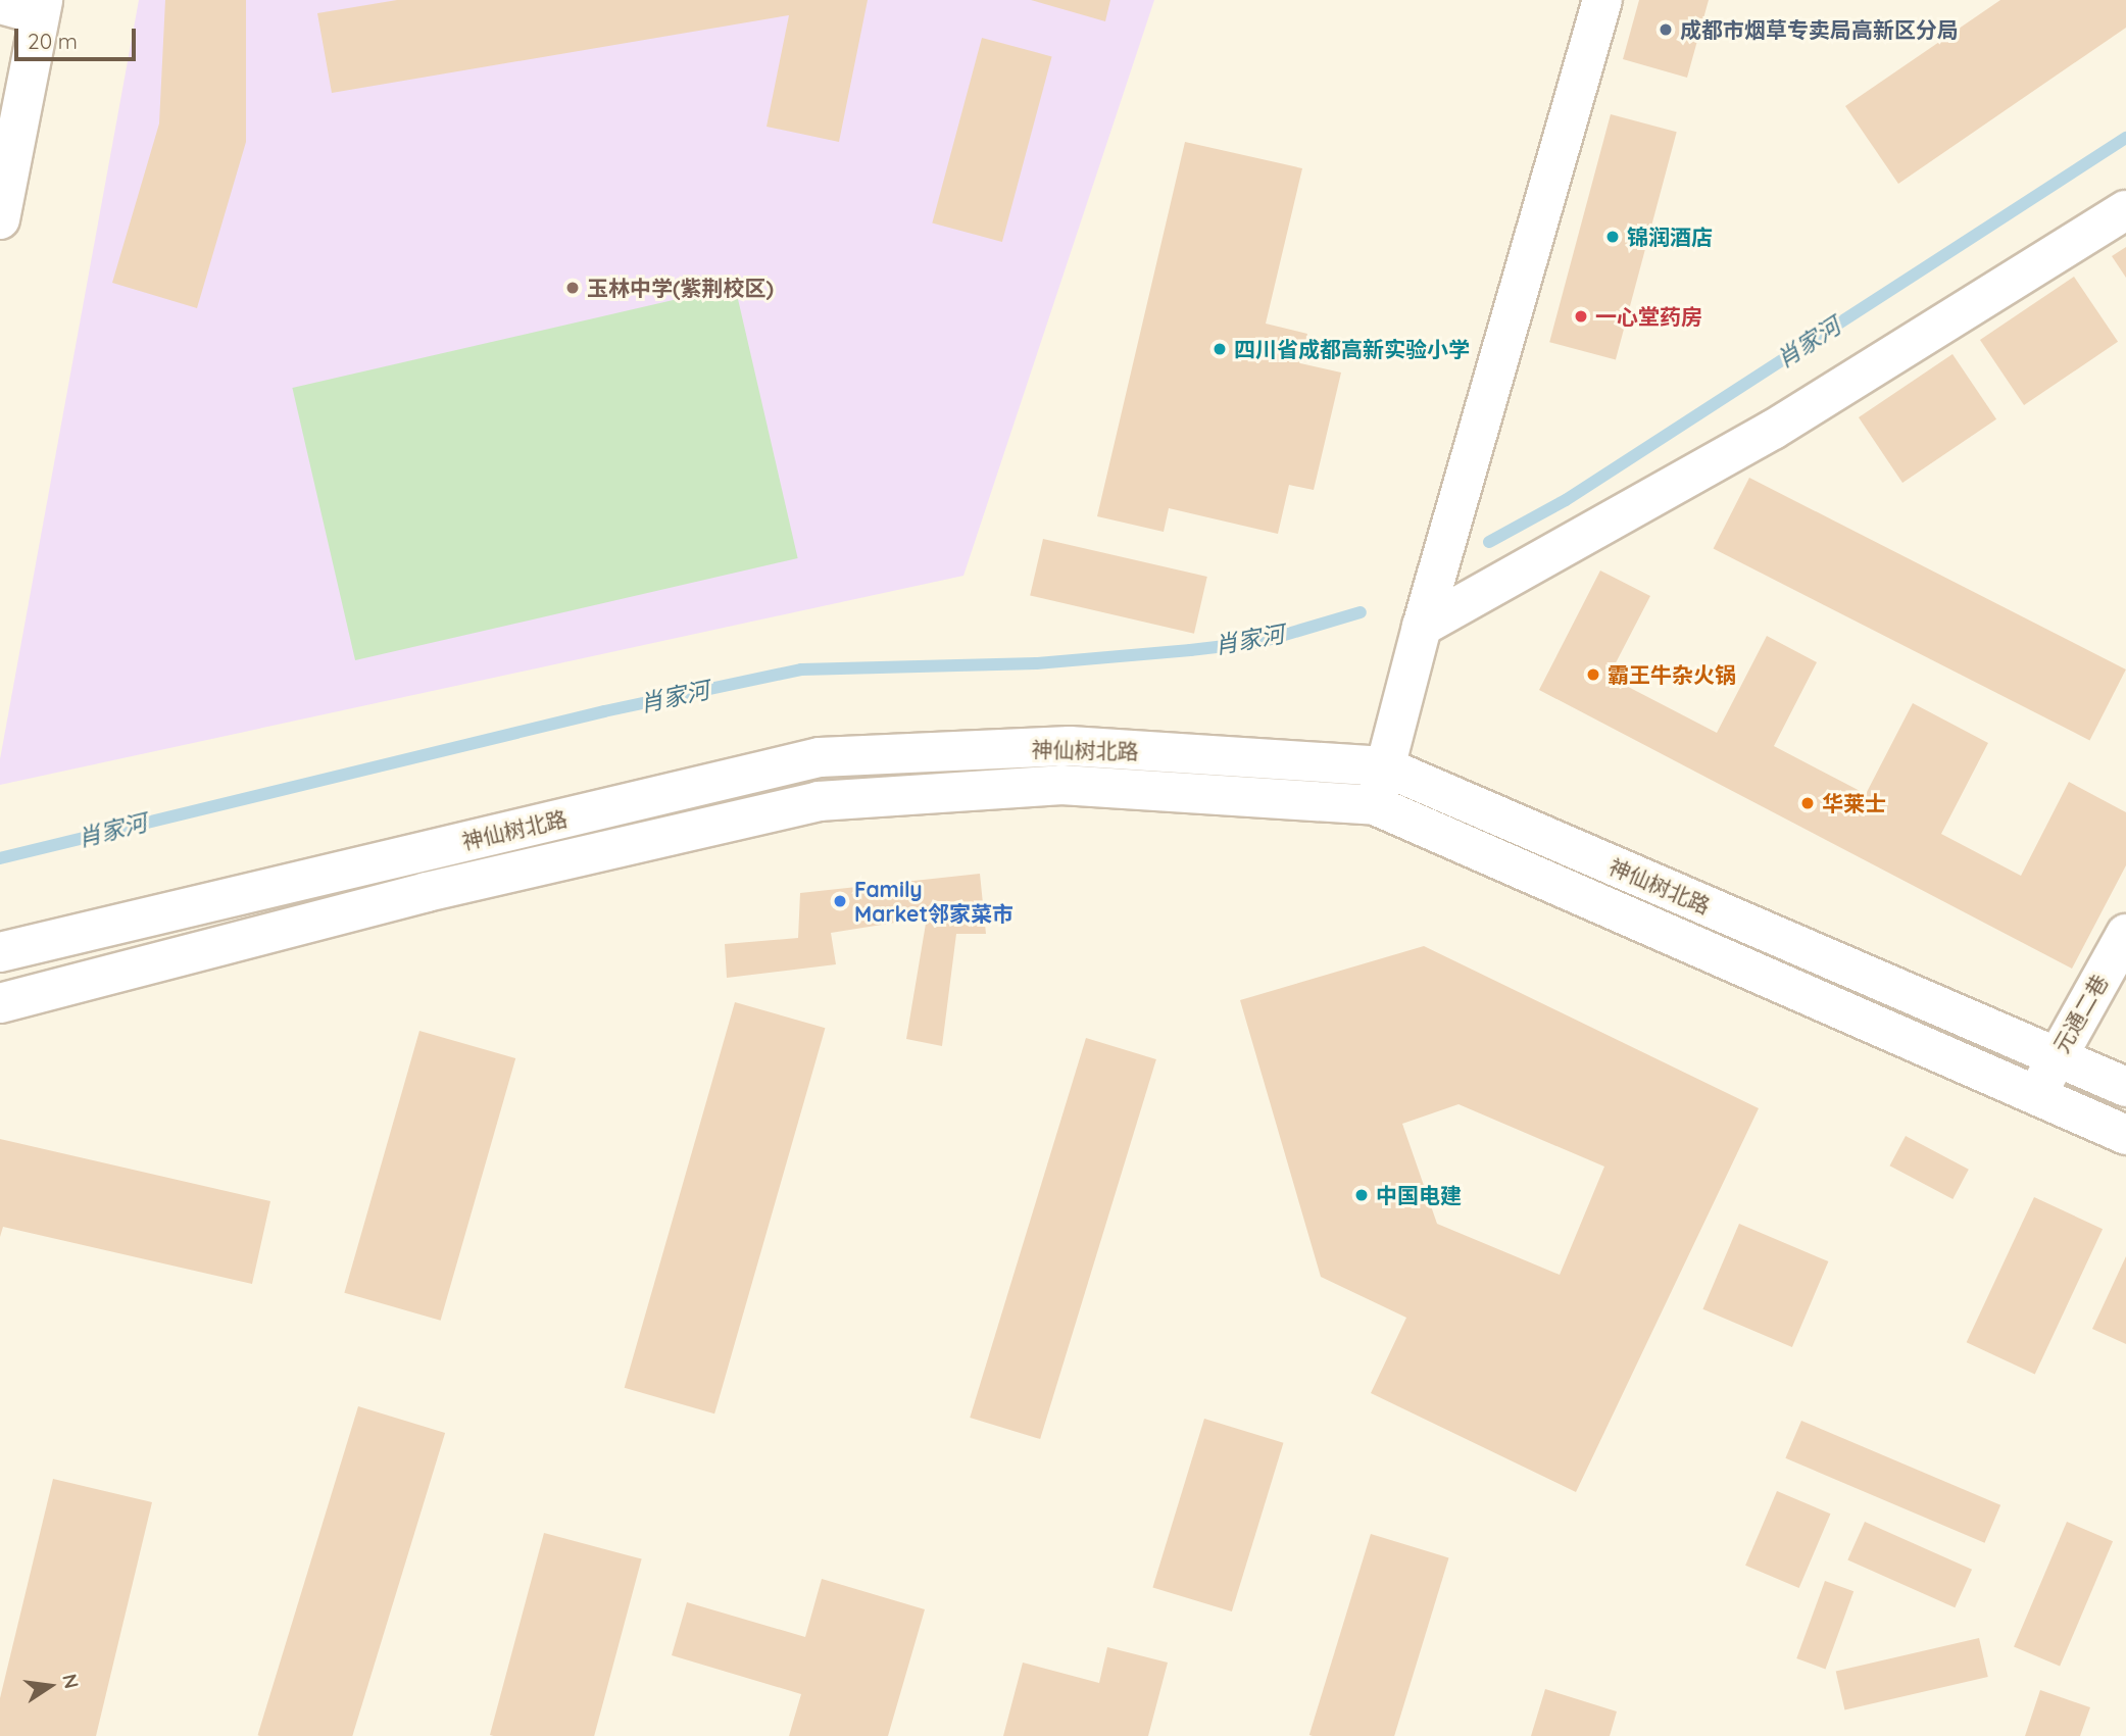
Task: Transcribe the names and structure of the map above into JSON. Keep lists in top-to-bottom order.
{
  "streets": {
    "main road": ["神仙树北路", "元通二巷"]
  },
  "crossings": [
    ["神仙树北路", "元通二巷"]
  ],
  "water": ["肖家河"],
  "places": [
    "成都市烟草专卖局高新区分局",
    "锦润酒店",
    "玉林中学(紫荆校区)",
    "一心堂药房",
    "四川省成都高新实验小学",
    "霸王牛杂火锅",
    "华莱士",
    "Family Market邻家菜市",
    "中国电建"
  ],
  "scale_bar": "20 m",
  "north": "right"
}
